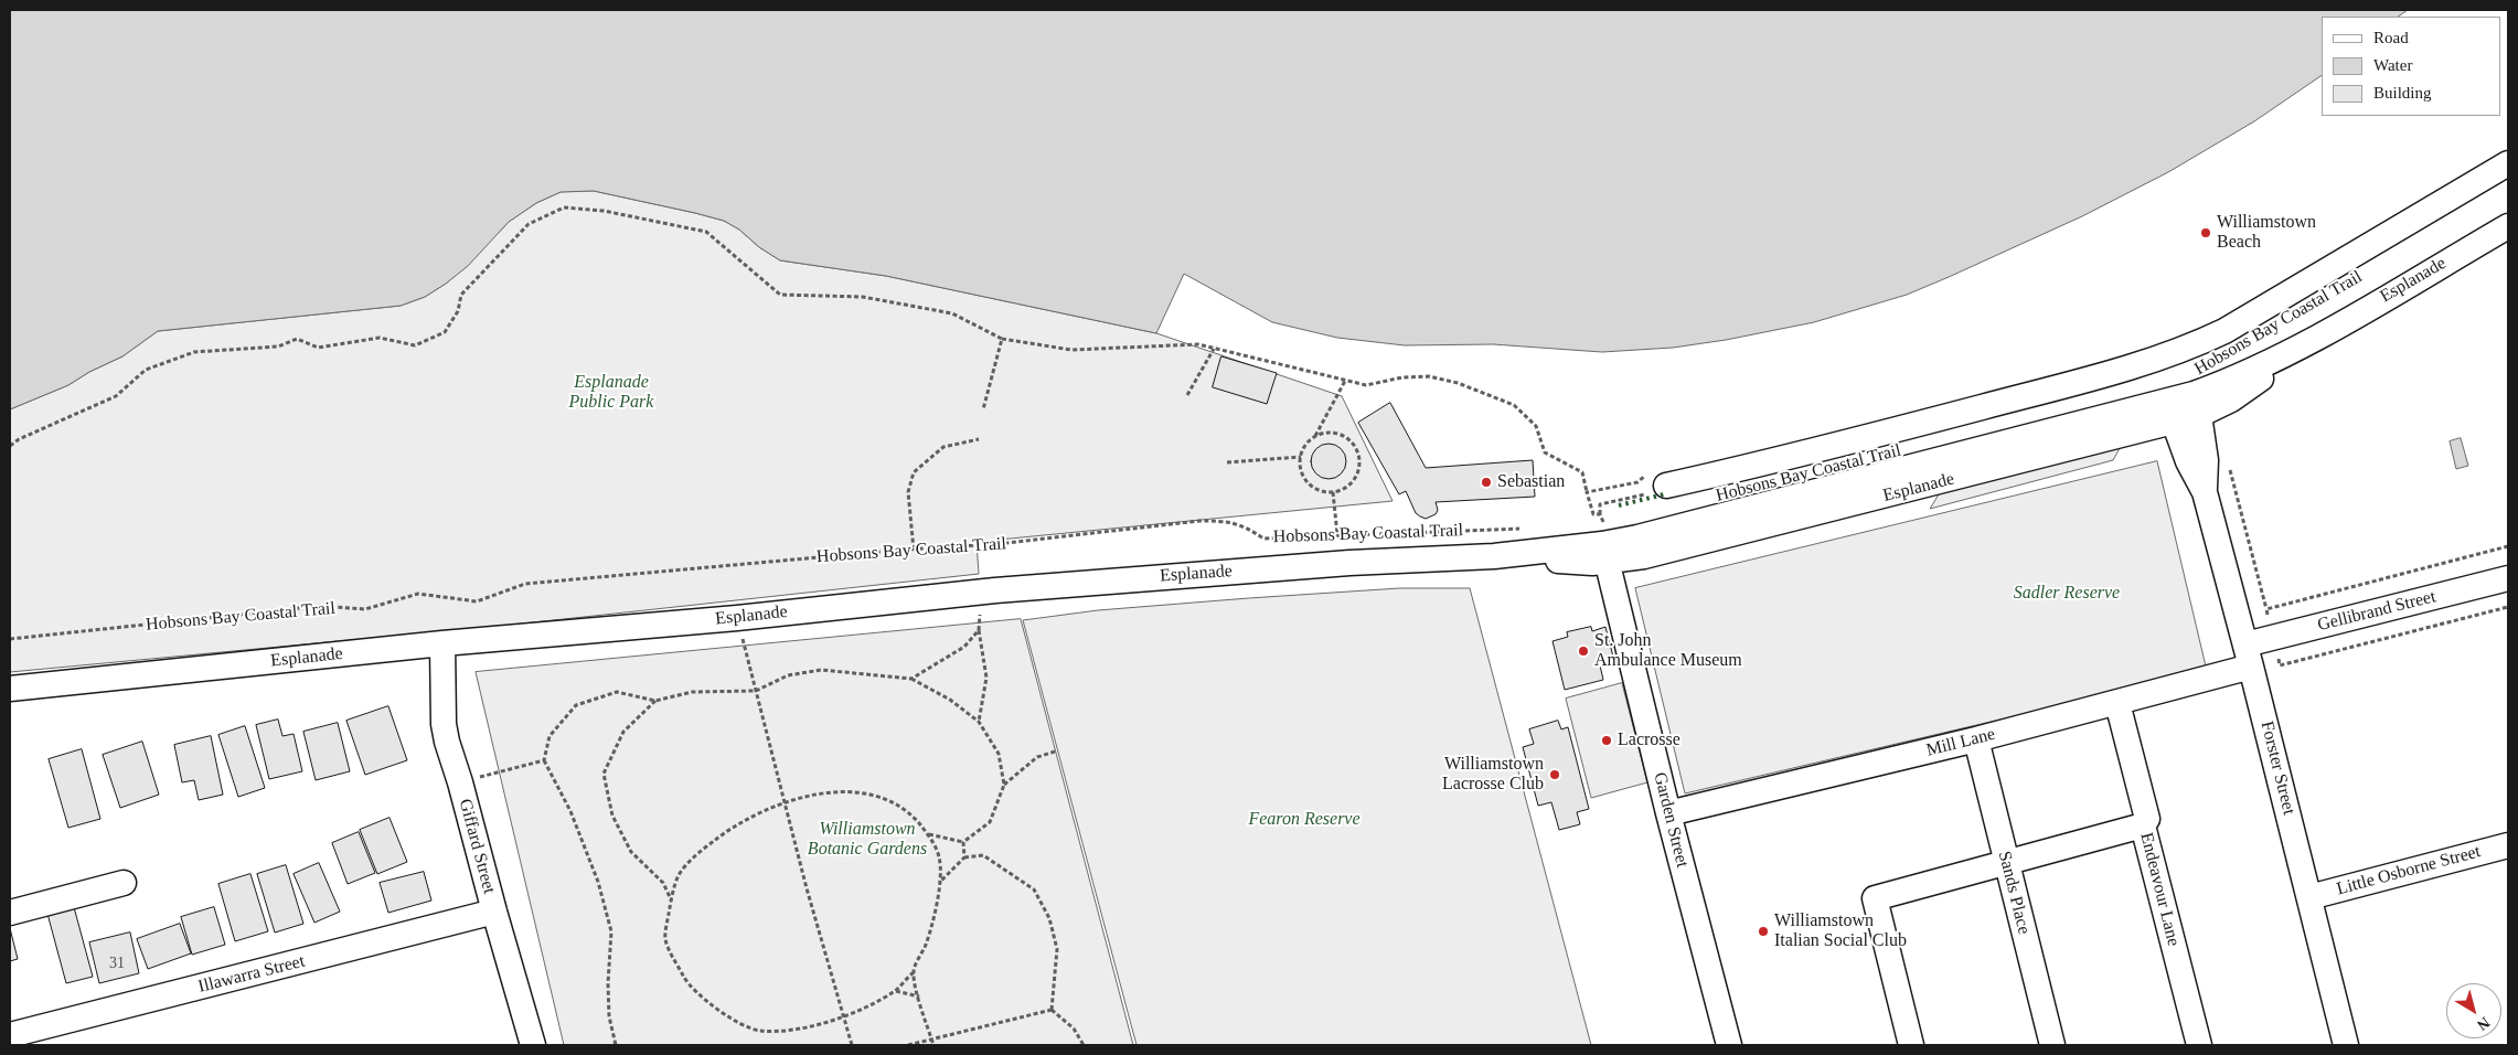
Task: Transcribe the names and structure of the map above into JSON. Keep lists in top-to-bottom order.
{
  "streets": {
    "street": [
      "Esplanade",
      "Hobsons Bay Coastal Trail",
      "Gellibrand Street",
      "Mill Lane",
      "Forster Street",
      "Garden Street",
      "Giffard Street",
      "Little Osborne Street",
      "Endeavour Lane",
      "Sands Place",
      "Illawarra Street"
    ]
  },
  "crossings": [
    ["Esplanade", "Forster Street"],
    ["Esplanade", "Garden Street"],
    ["Esplanade", "Giffard Street"],
    ["Gellibrand Street", "Mill Lane"],
    ["Gellibrand Street", "Forster Street"],
    ["Mill Lane", "Forster Street"],
    ["Mill Lane", "Garden Street"],
    ["Mill Lane", "Endeavour Lane"],
    ["Mill Lane", "Sands Place"],
    ["Forster Street", "Little Osborne Street"],
    ["Giffard Street", "Illawarra Street"]
  ],
  "parks": [
    "Esplanade Public Park",
    "Sadler Reserve",
    "Fearon Reserve",
    "Williamstown Botanic Gardens"
  ],
  "places": [
    "Williamstown Beach",
    "Sebastian",
    "St. John Ambulance Museum",
    "Lacrosse",
    "Williamstown Lacrosse Club",
    "Williamstown Italian Social Club"
  ],
  "house_numbers": ["31"],
  "legend": ["Road", "Water", "Building"],
  "north": "bottom right"
}
